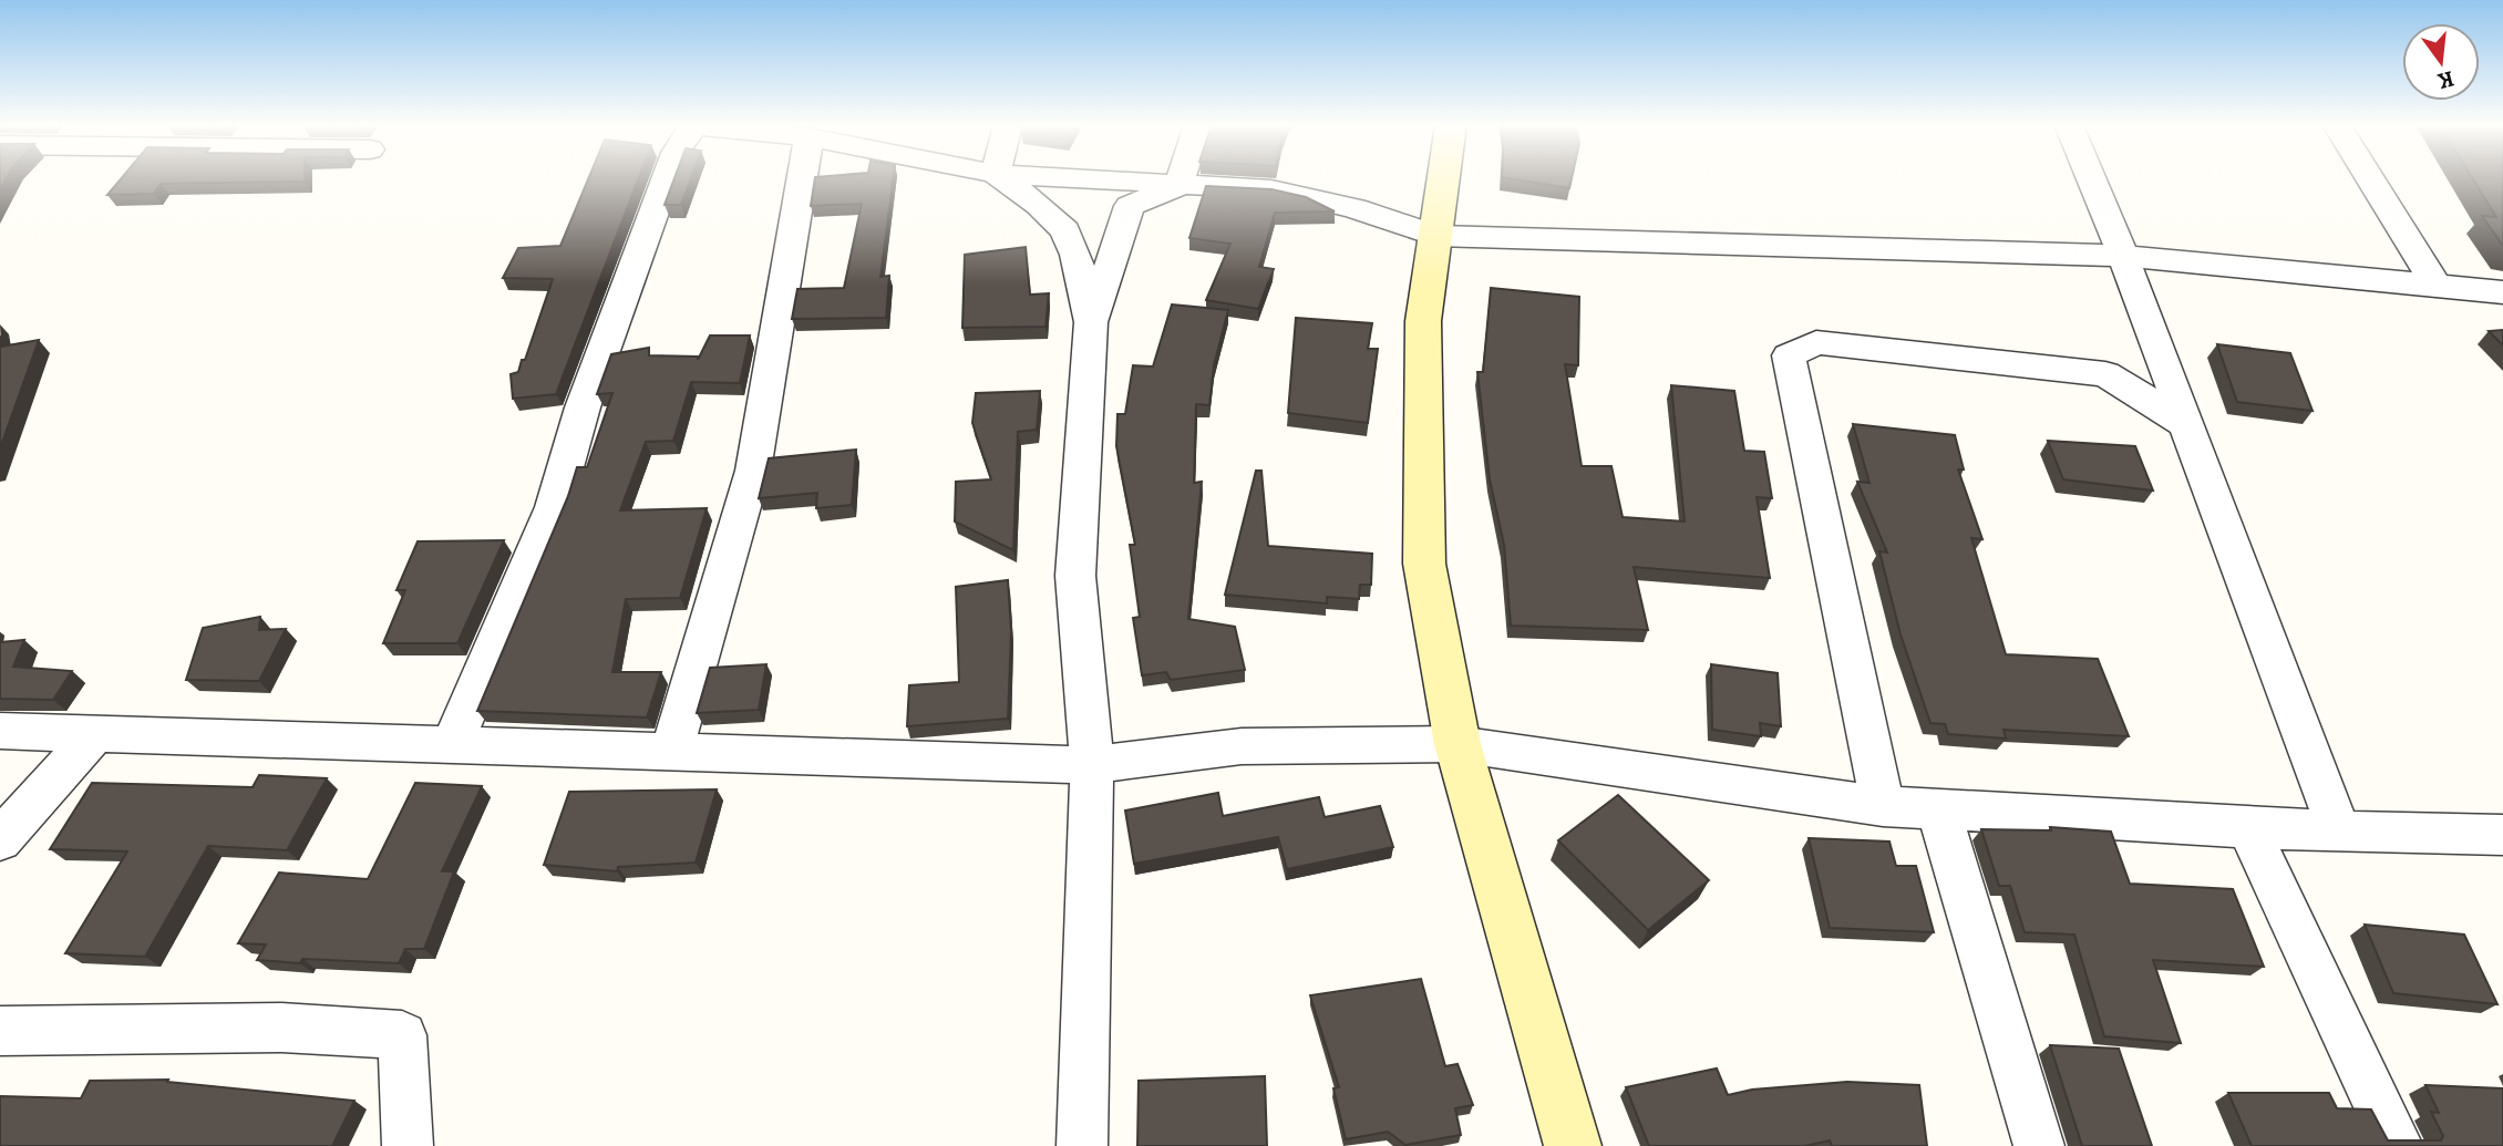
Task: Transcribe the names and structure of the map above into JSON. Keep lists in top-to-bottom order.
{
  "north": "bottom"
}
